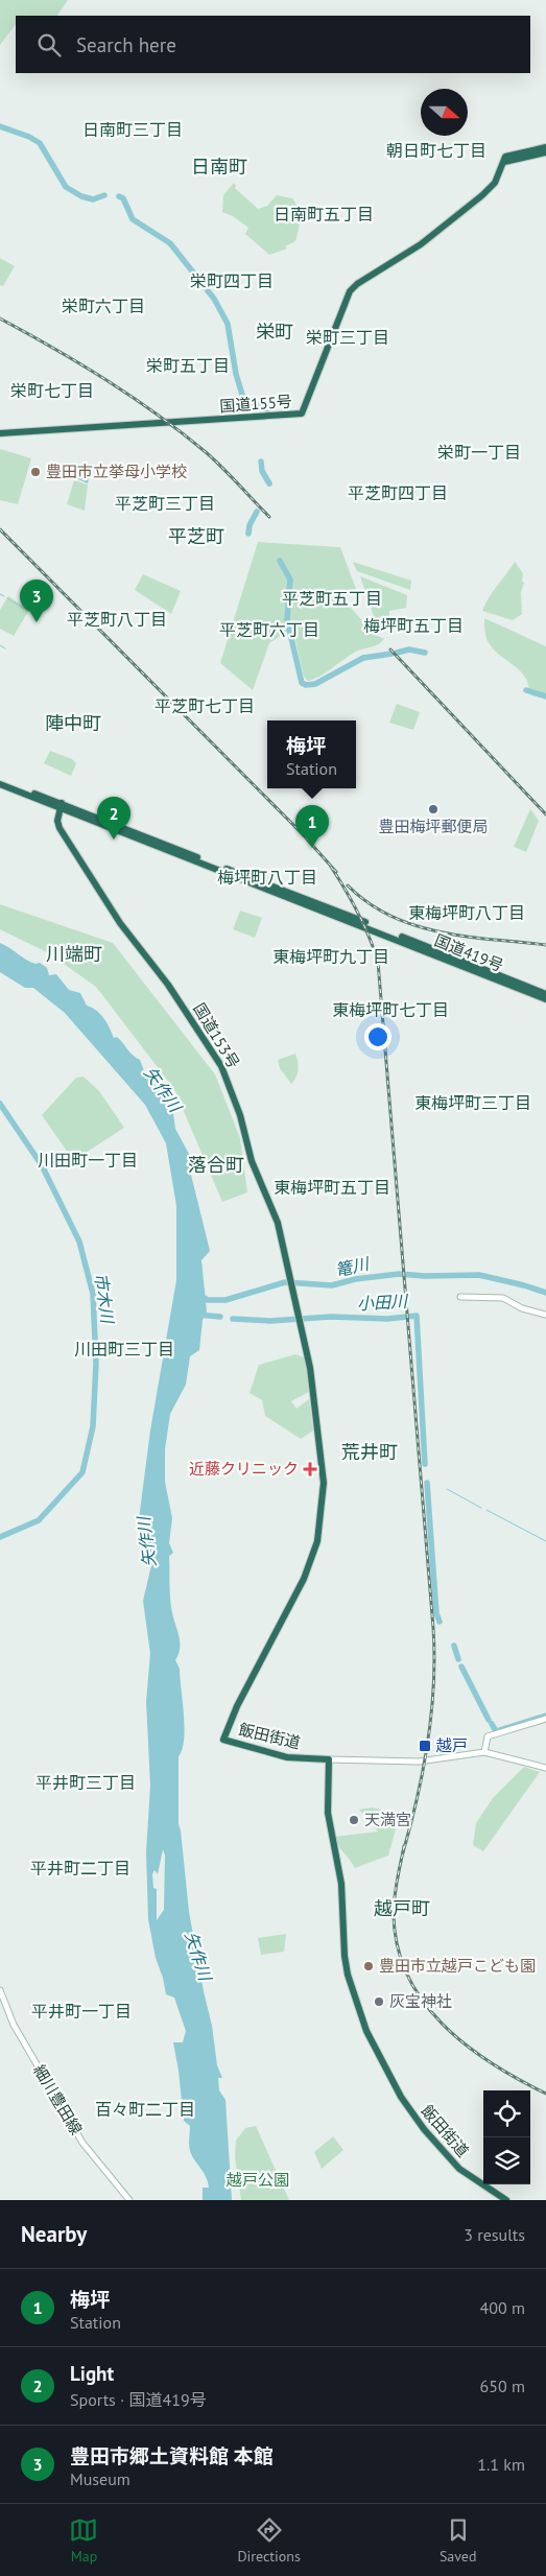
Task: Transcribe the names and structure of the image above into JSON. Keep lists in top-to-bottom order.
{
  "streets": {
    "highway": [
      "国道155号",
      "国道419号",
      "国道153号",
      "飯田街道"
    ],
    "main road": ["細川豊田線"]
  },
  "crossings": [
    ["国道419号", "国道153号"],
    ["国道153号", "飯田街道"]
  ],
  "districts": [
    "日南町三丁目",
    "朝日町七丁目",
    "日南町",
    "日南町五丁目",
    "栄町四丁目",
    "栄町六丁目",
    "栄町",
    "栄町三丁目",
    "栄町五丁目",
    "栄町七丁目",
    "栄町一丁目",
    "平芝町四丁目",
    "平芝町三丁目",
    "平芝町",
    "平芝町五丁目",
    "平芝町八丁目",
    "梅坪町五丁目",
    "平芝町六丁目",
    "平芝町七丁目",
    "陣中町",
    "梅坪町八丁目",
    "東梅坪町八丁目",
    "川端町",
    "東梅坪町九丁目",
    "東梅坪町七丁目",
    "東梅坪町三丁目",
    "川田町一丁目",
    "落合町",
    "東梅坪町五丁目",
    "川田町三丁目",
    "荒井町",
    "平井町三丁目",
    "平井町二丁目",
    "越戸町",
    "平井町一丁目",
    "百々町二丁目"
  ],
  "water": [
    "矢作川",
    "篭川",
    "市木川",
    "小田川"
  ],
  "parks": ["越戸公園"],
  "places": {
    "other": [
      "豊田市立挙母小学校",
      "豊田梅坪郵便局",
      "天満宮",
      "豊田市立越戸こども園",
      "灰宝神社"
    ],
    "health": ["近藤クリニック"],
    "transit": ["越戸"]
  },
  "north": "right",
  "page": {
    "search": "Search here",
    "pins": ["3", "2", "1"],
    "popup": ["梅坪", "Station"],
    "heading": ["Nearby", "3 results"],
    "list": [
      {
        "mark": "1",
        "name": "梅坪",
        "note": "Station",
        "value": "400 m"
      },
      {
        "mark": "2",
        "name": "Light",
        "note": "Sports · 国道419号",
        "value": "650 m"
      },
      {
        "mark": "3",
        "name": "豊田市郷土資料館 本館",
        "note": "Museum",
        "value": "1.1 km"
      }
    ],
    "nav": ["Map", "Directions", "Saved"]
  }
}
